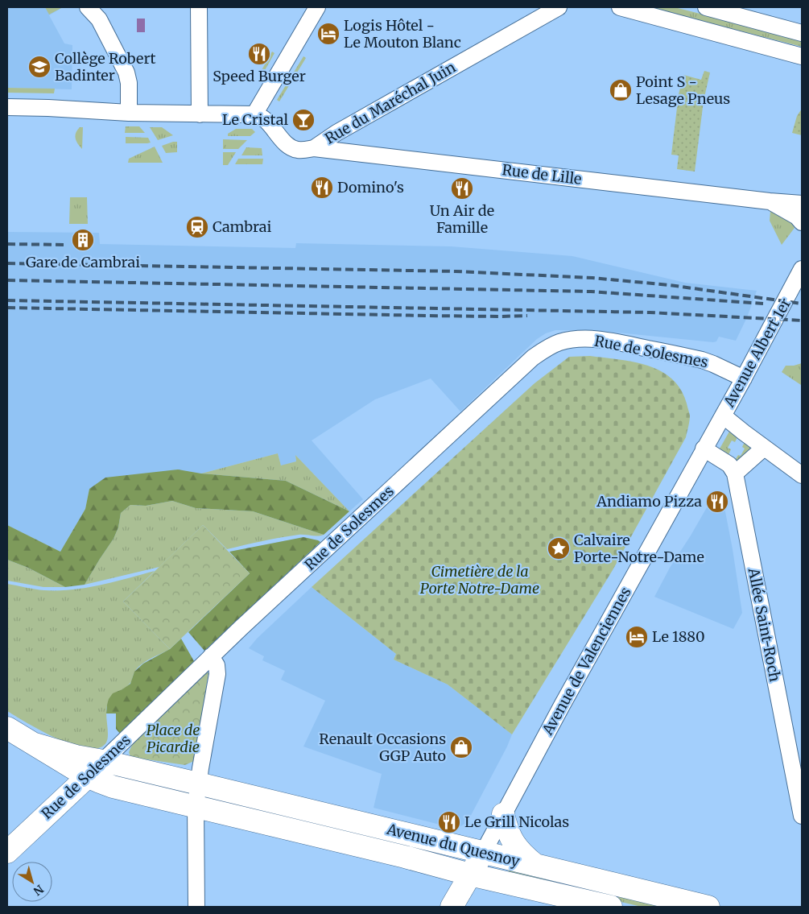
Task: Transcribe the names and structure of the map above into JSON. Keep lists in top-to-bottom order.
{
  "streets": {
    "main road": ["Rue de Solesmes", "Avenue de Valenciennes", "Avenue du Quesnoy"],
    "street": [
      "Rue du Maréchal Juin",
      "Rue de Lille",
      "Avenue Albert 1er",
      "Allée Saint-Roch"
    ]
  },
  "crossings": [
    ["Rue du Maréchal Juin", "Rue de Lille"],
    ["Rue de Solesmes", "Avenue Albert 1er"],
    ["Avenue Albert 1er", "Avenue de Valenciennes"],
    ["Avenue de Valenciennes", "Avenue du Quesnoy"]
  ],
  "parks": ["Cimetière de la Porte Notre-Dame", "Place de Picardie"],
  "places": {
    "hotel": ["Logis Hôtel - Le Mouton Blanc", "Le 1880"],
    "restaurant": [
      "Speed Burger",
      "Domino's",
      "Un Air de Famille",
      "Andiamo Pizza",
      "Le Grill Nicolas"
    ],
    "school or university": ["Collège Robert Badinter"],
    "shop": ["Point S - Lesage Pneus", "Renault Occasions GGP Auto"],
    "bar": ["Le Cristal"],
    "station": ["Cambrai"],
    "building": ["Gare de Cambrai"],
    "place": ["Calvaire Porte-Notre-Dame"]
  },
  "north": "bottom right"
}
